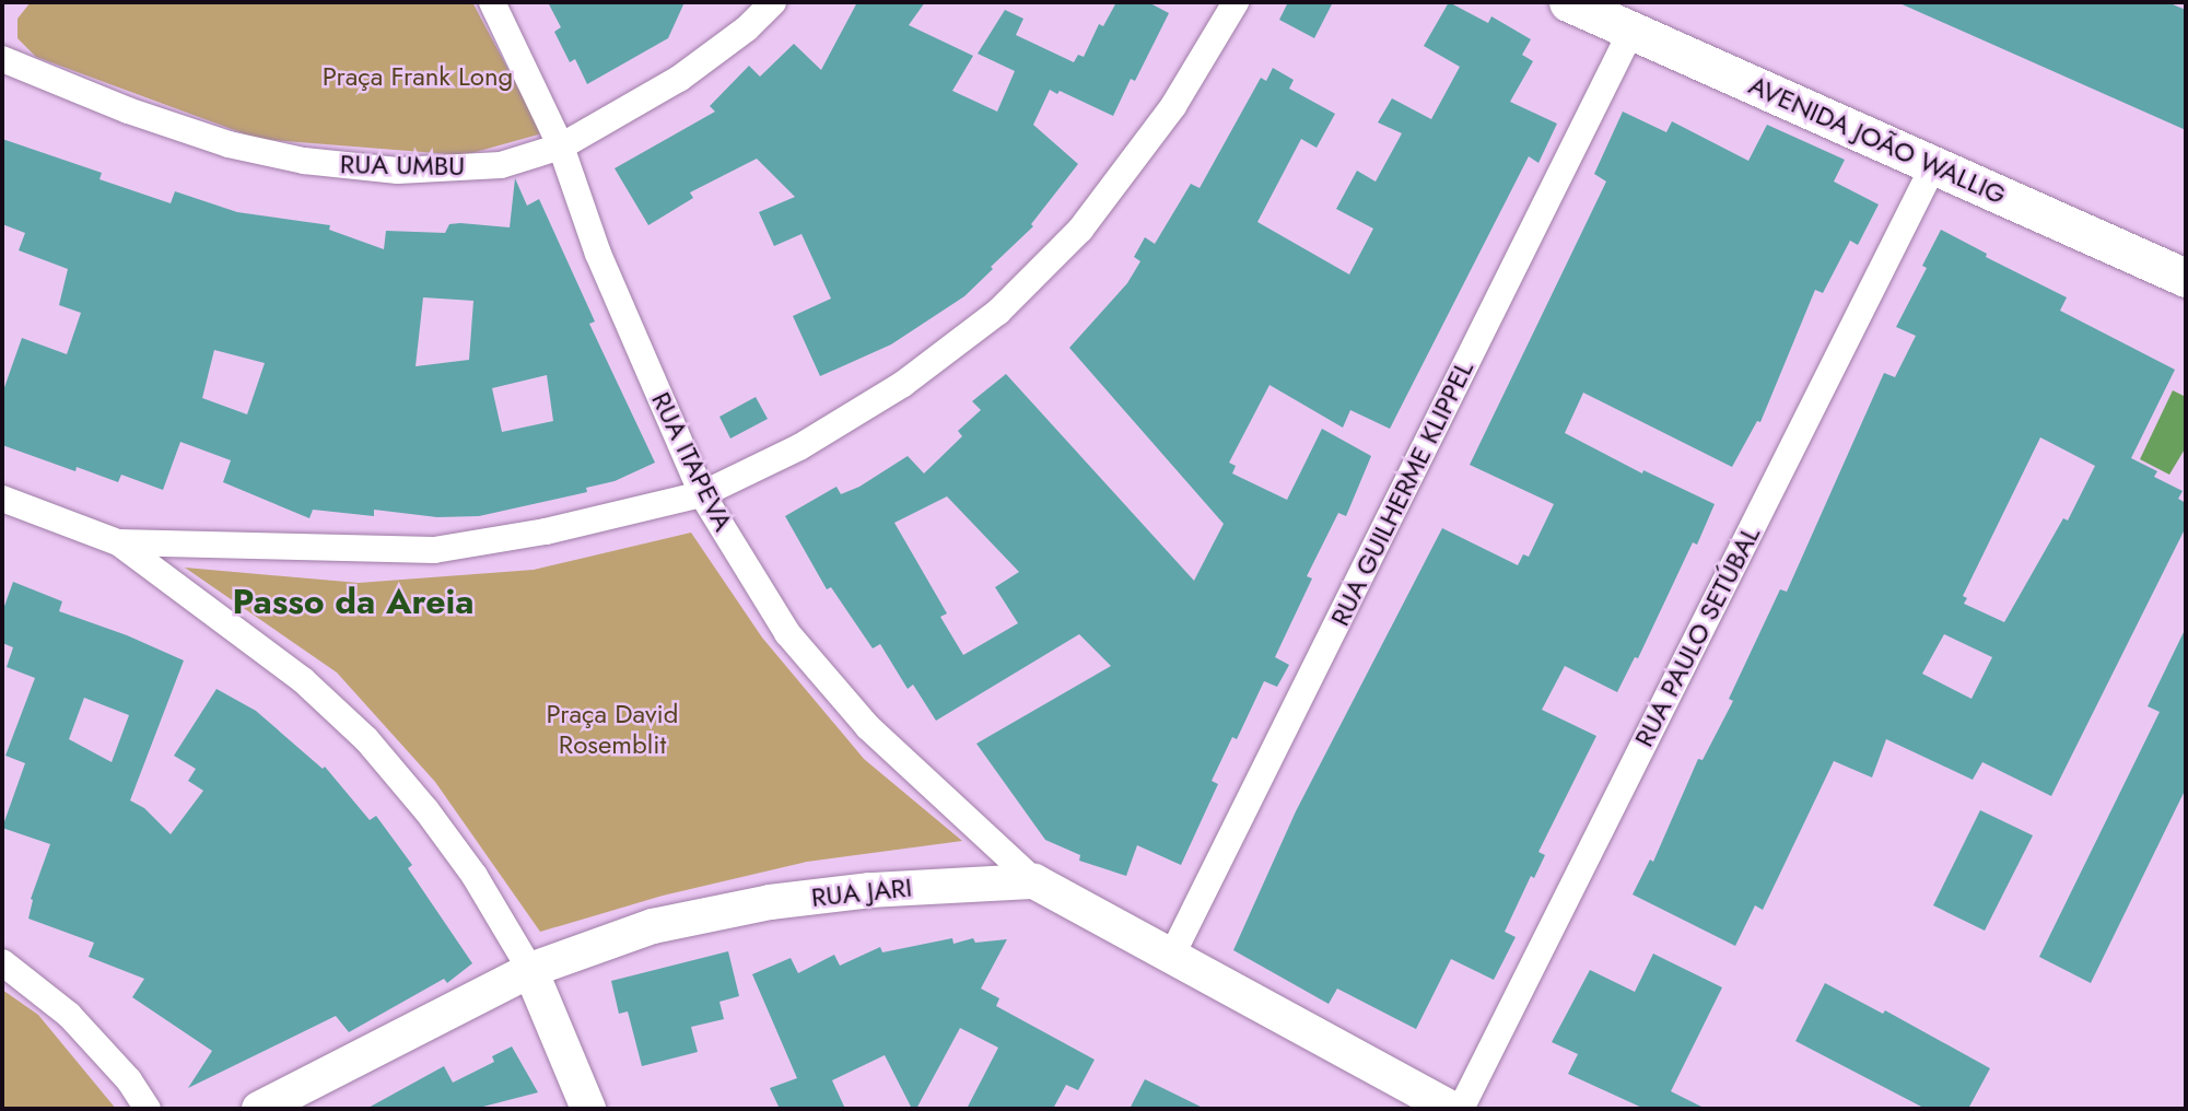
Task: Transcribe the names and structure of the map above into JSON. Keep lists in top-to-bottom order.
{
  "streets": {
    "main road": ["AVENIDA JOÃO WALLIG"],
    "street": [
      "RUA UMBU",
      "RUA ITAPEVA",
      "RUA GUILHERME KLIPPEL",
      "RUA PAULO SETÚBAL",
      "RUA JARI"
    ]
  },
  "crossings": [
    ["AVENIDA JOÃO WALLIG", "RUA GUILHERME KLIPPEL"],
    ["AVENIDA JOÃO WALLIG", "RUA PAULO SETÚBAL"],
    ["RUA UMBU", "RUA ITAPEVA"],
    ["RUA ITAPEVA", "RUA JARI"]
  ],
  "districts": ["Passo da Areia"],
  "parks": ["Praça Frank Long", "Praça David Rosemblit"]
}
